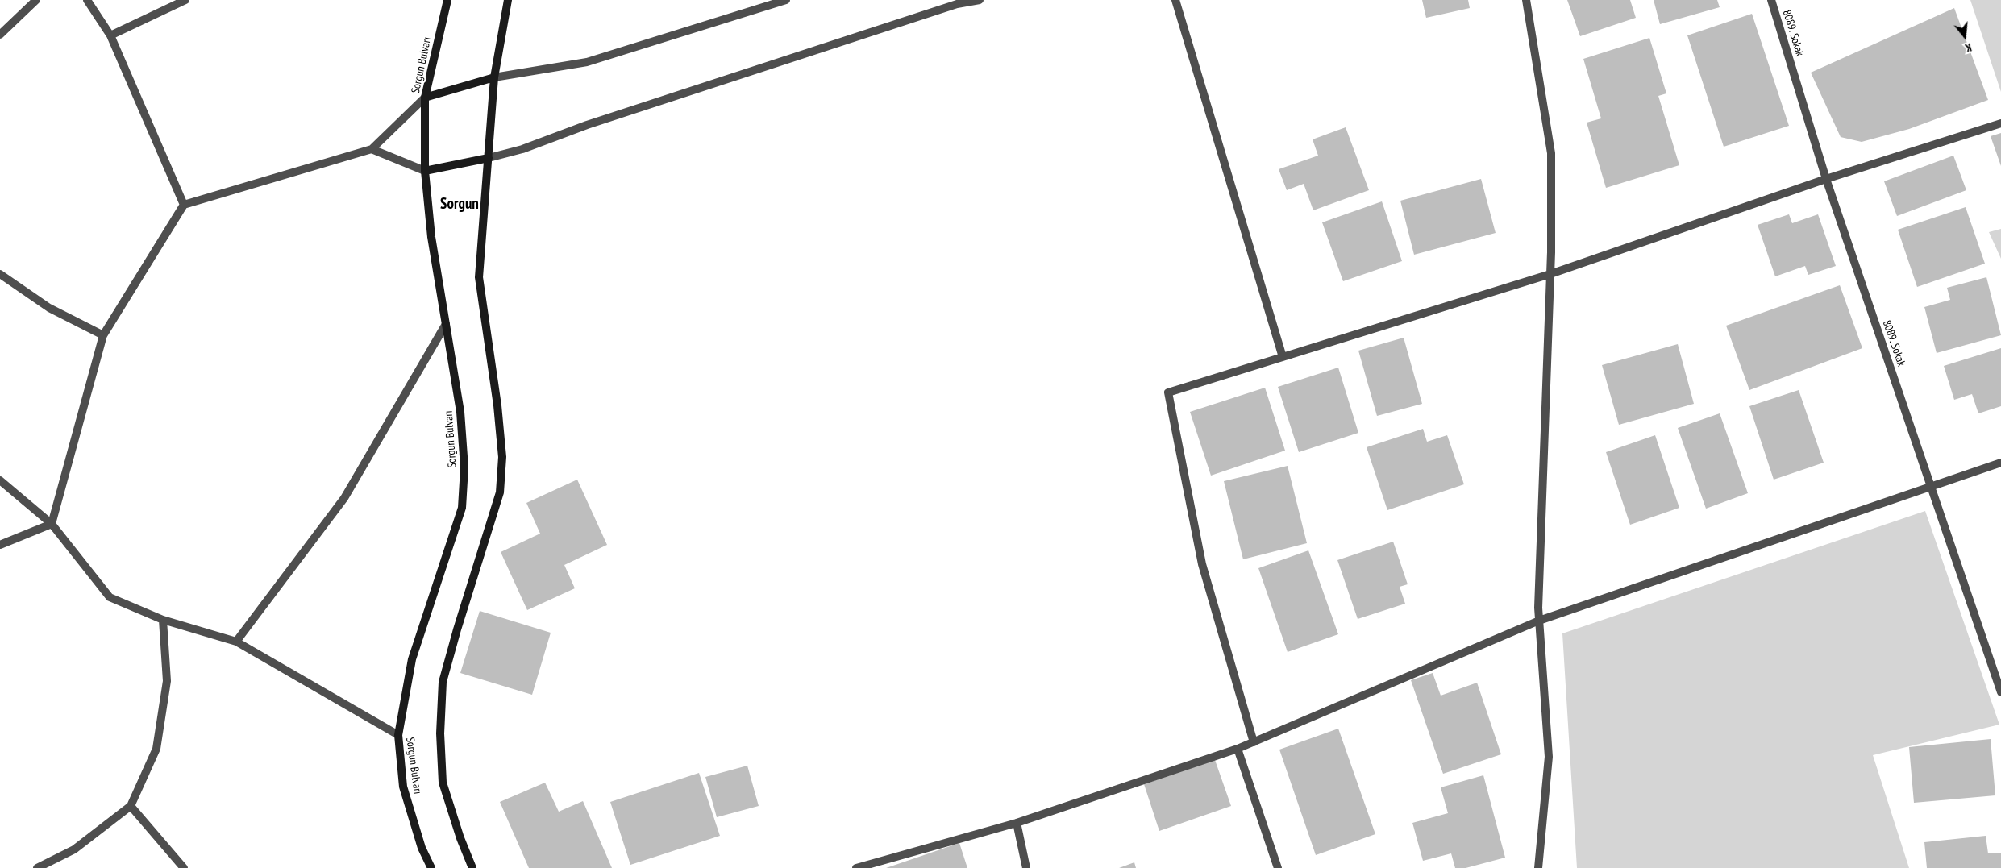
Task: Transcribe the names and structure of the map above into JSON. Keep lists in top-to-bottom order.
{
  "streets": {
    "main road": ["Sorgun Bulvarı"],
    "street": ["8089. Sokak"]
  },
  "districts": ["Sorgun"],
  "north": "bottom"
}
